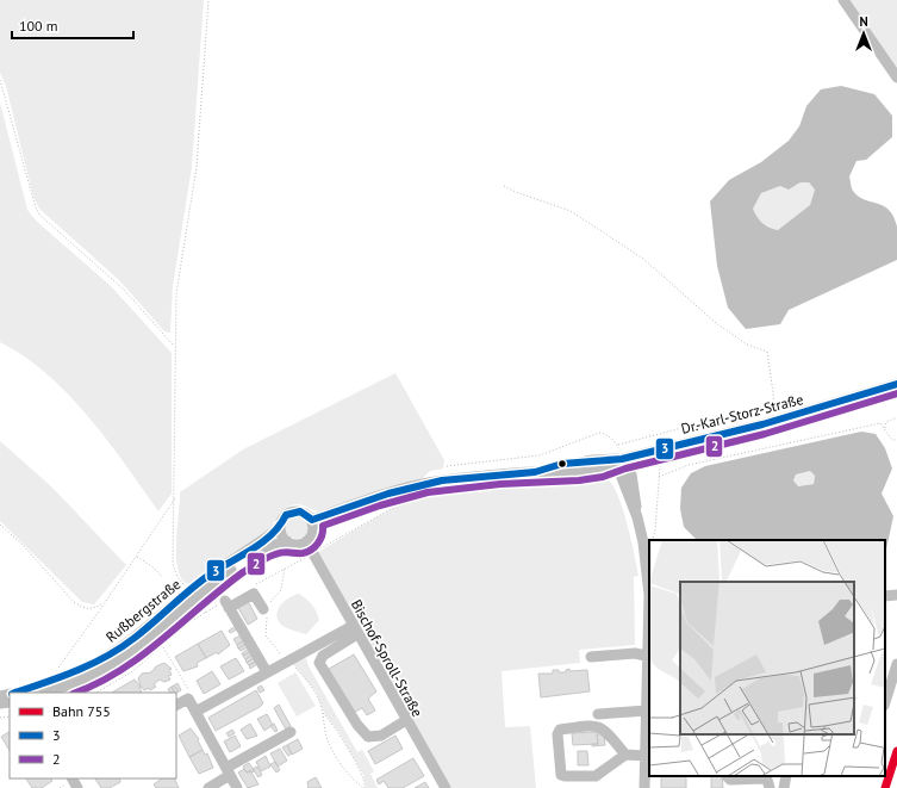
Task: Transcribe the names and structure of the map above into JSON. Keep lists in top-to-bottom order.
{
  "streets": {
    "street": ["Dr.-Karl-Storz-Straße", "Rußbergstraße", "Bischof-Sproll-Straße"]
  },
  "crossings": [
    ["Rußbergstraße", "Bischof-Sproll-Straße"]
  ],
  "lines": ["transit line 3", "transit line 2", "rail line 755"],
  "legend": ["Bahn 755", "3", "2"],
  "scale_bar": "100 m",
  "north": "top"
}
